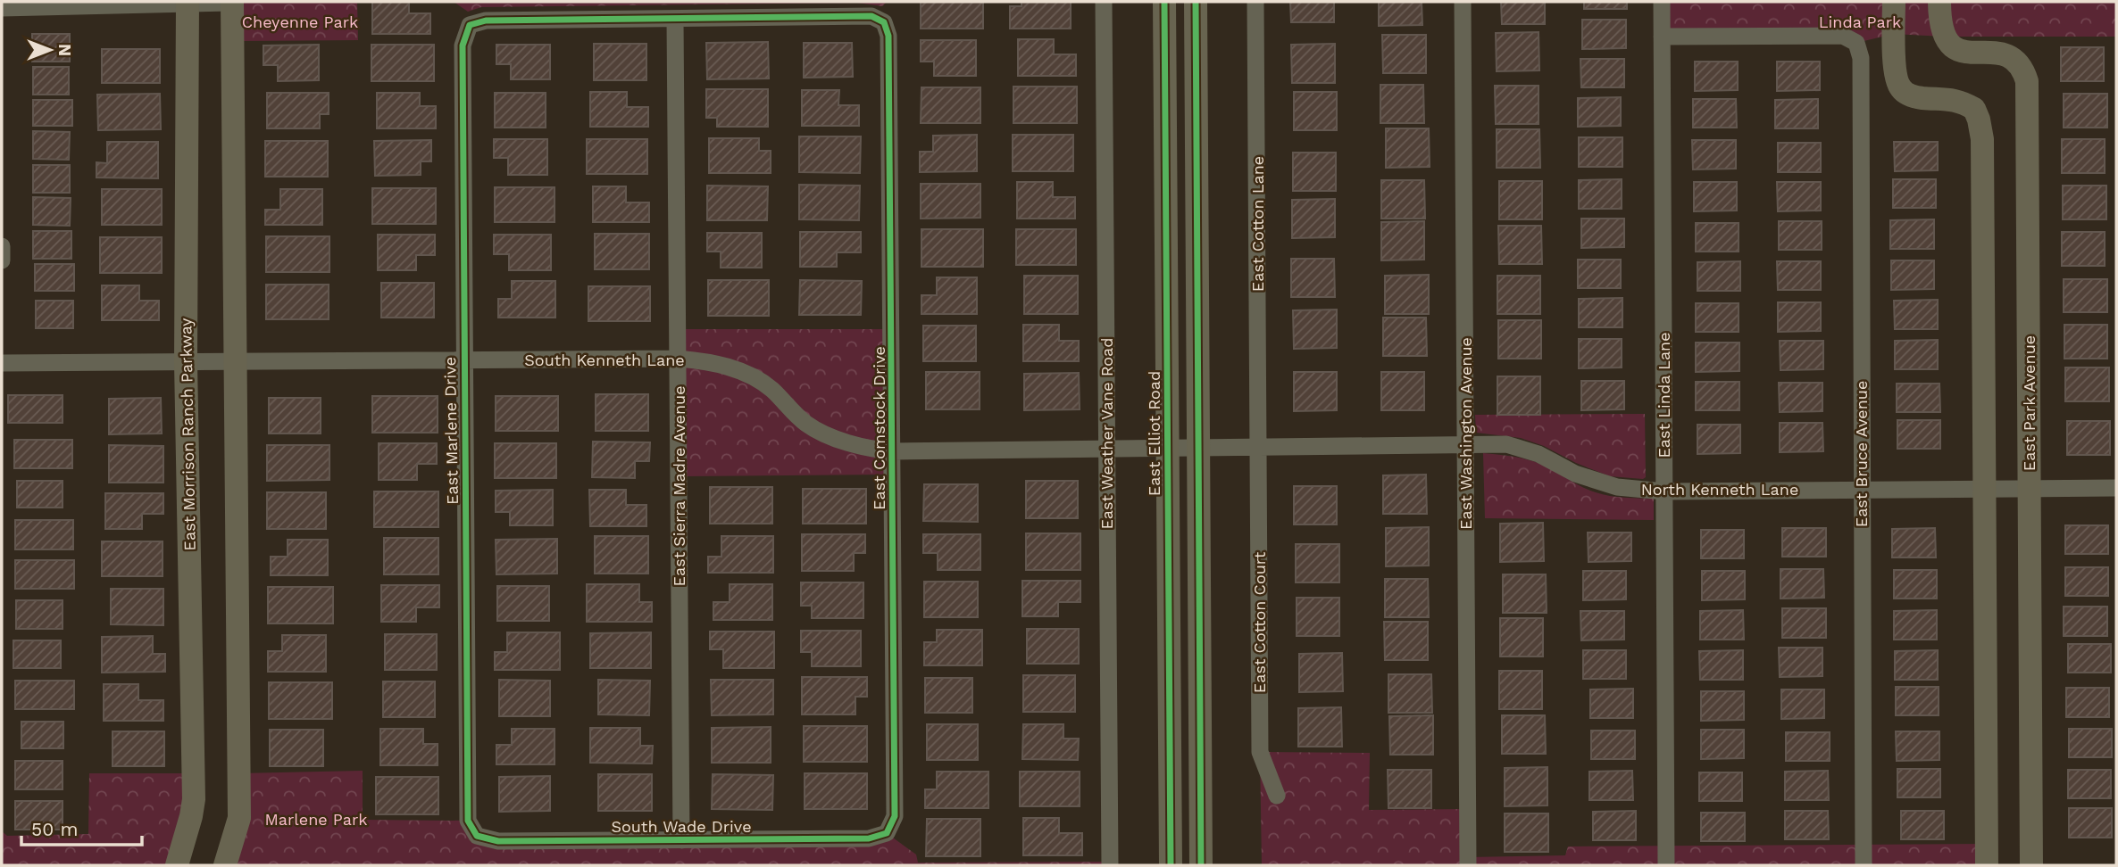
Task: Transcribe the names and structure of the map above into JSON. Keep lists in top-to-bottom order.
{
  "streets": {
    "street": [
      "East Cotton Lane",
      "South Kenneth Lane",
      "East Linda Lane",
      "East Park Avenue",
      "East Comstock Drive",
      "East Marlene Drive",
      "East Weather Vane Road",
      "East Elliot Road",
      "East Washington Avenue",
      "East Morrison Ranch Parkway",
      "East Bruce Avenue",
      "East Sierra Madre Avenue",
      "North Kenneth Lane",
      "East Cotton Court",
      "South Wade Drive"
    ]
  },
  "crossings": [
    ["East Cotton Lane", "North Kenneth Lane"],
    ["East Cotton Lane", "East Cotton Court"],
    ["South Kenneth Lane", "East Comstock Drive"],
    ["South Kenneth Lane", "East Marlene Drive"],
    ["South Kenneth Lane", "East Weather Vane Road"],
    ["South Kenneth Lane", "East Elliot Road"],
    ["South Kenneth Lane", "East Morrison Ranch Parkway"],
    ["South Kenneth Lane", "East Sierra Madre Avenue"],
    ["South Kenneth Lane", "North Kenneth Lane"],
    ["East Linda Lane", "East Bruce Avenue"],
    ["East Linda Lane", "North Kenneth Lane"],
    ["East Park Avenue", "North Kenneth Lane"],
    ["East Comstock Drive", "East Marlene Drive"],
    ["East Comstock Drive", "East Sierra Madre Avenue"],
    ["East Comstock Drive", "South Wade Drive"],
    ["East Marlene Drive", "East Sierra Madre Avenue"],
    ["East Marlene Drive", "South Wade Drive"],
    ["East Elliot Road", "North Kenneth Lane"],
    ["East Washington Avenue", "North Kenneth Lane"],
    ["East Bruce Avenue", "North Kenneth Lane"],
    ["East Sierra Madre Avenue", "South Wade Drive"],
    ["North Kenneth Lane", "East Cotton Court"]
  ],
  "parks": ["Cheyenne Park", "Linda Park", "Marlene Park"],
  "scale_bar": "50 m",
  "north": "right"
}
